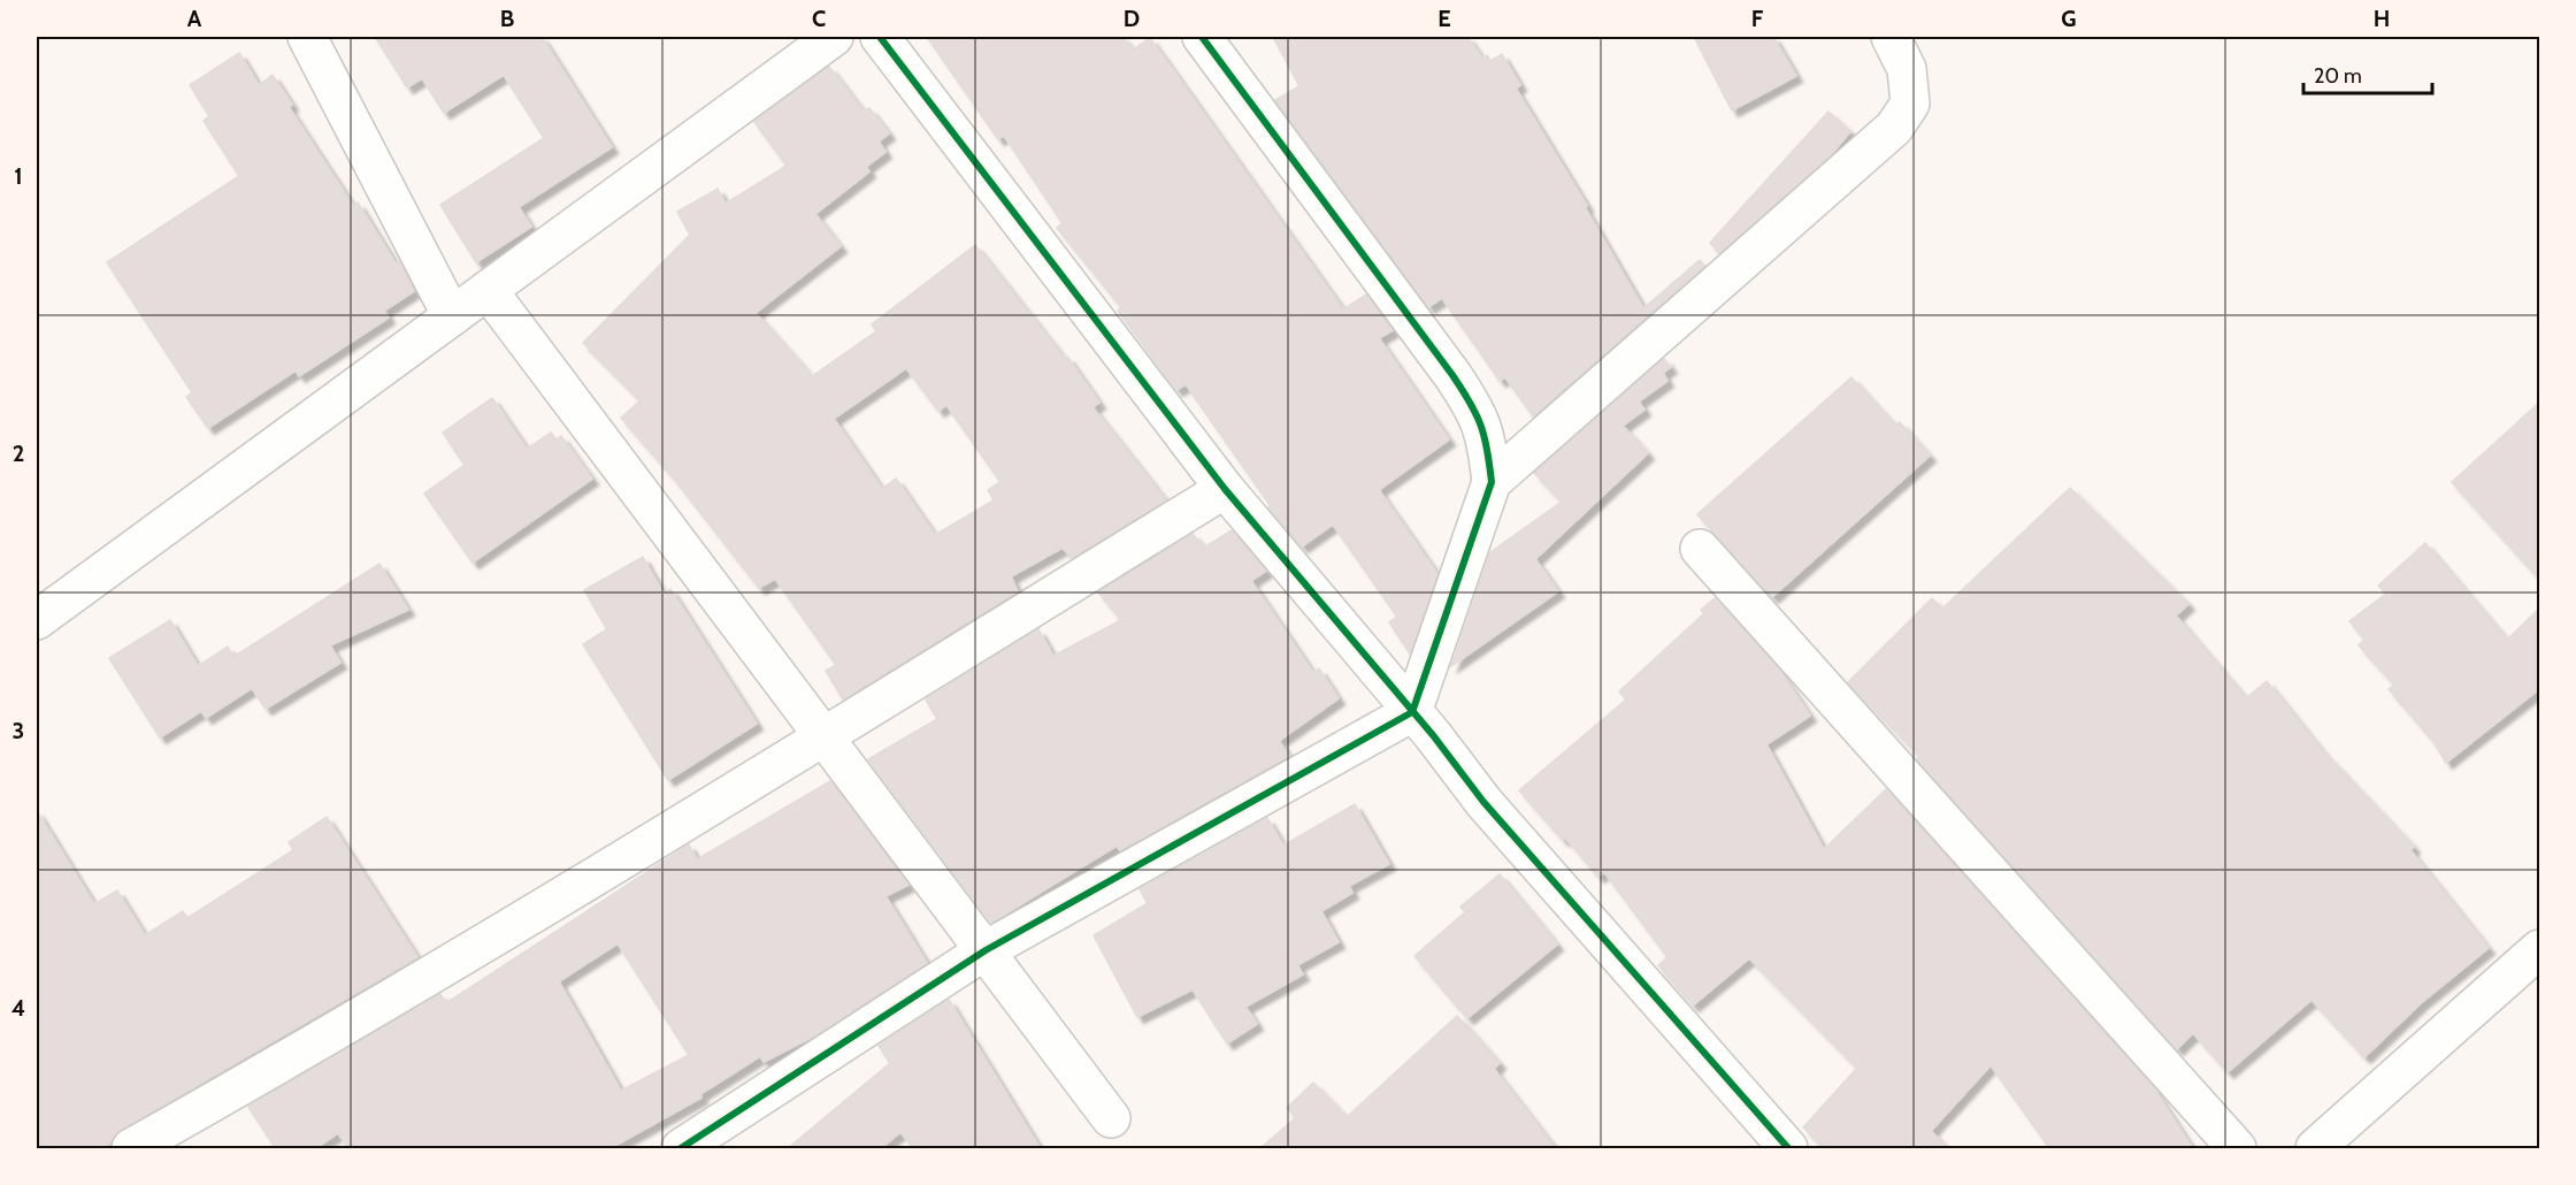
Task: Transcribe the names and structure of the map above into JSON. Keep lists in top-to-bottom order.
{
  "scale_bar": "20 m",
  "grid": {
    "columns": [
      "A",
      "B",
      "C",
      "D",
      "E",
      "F",
      "G",
      "H"
    ],
    "rows": [
      "1",
      "2",
      "3",
      "4"
    ]
  }
}
